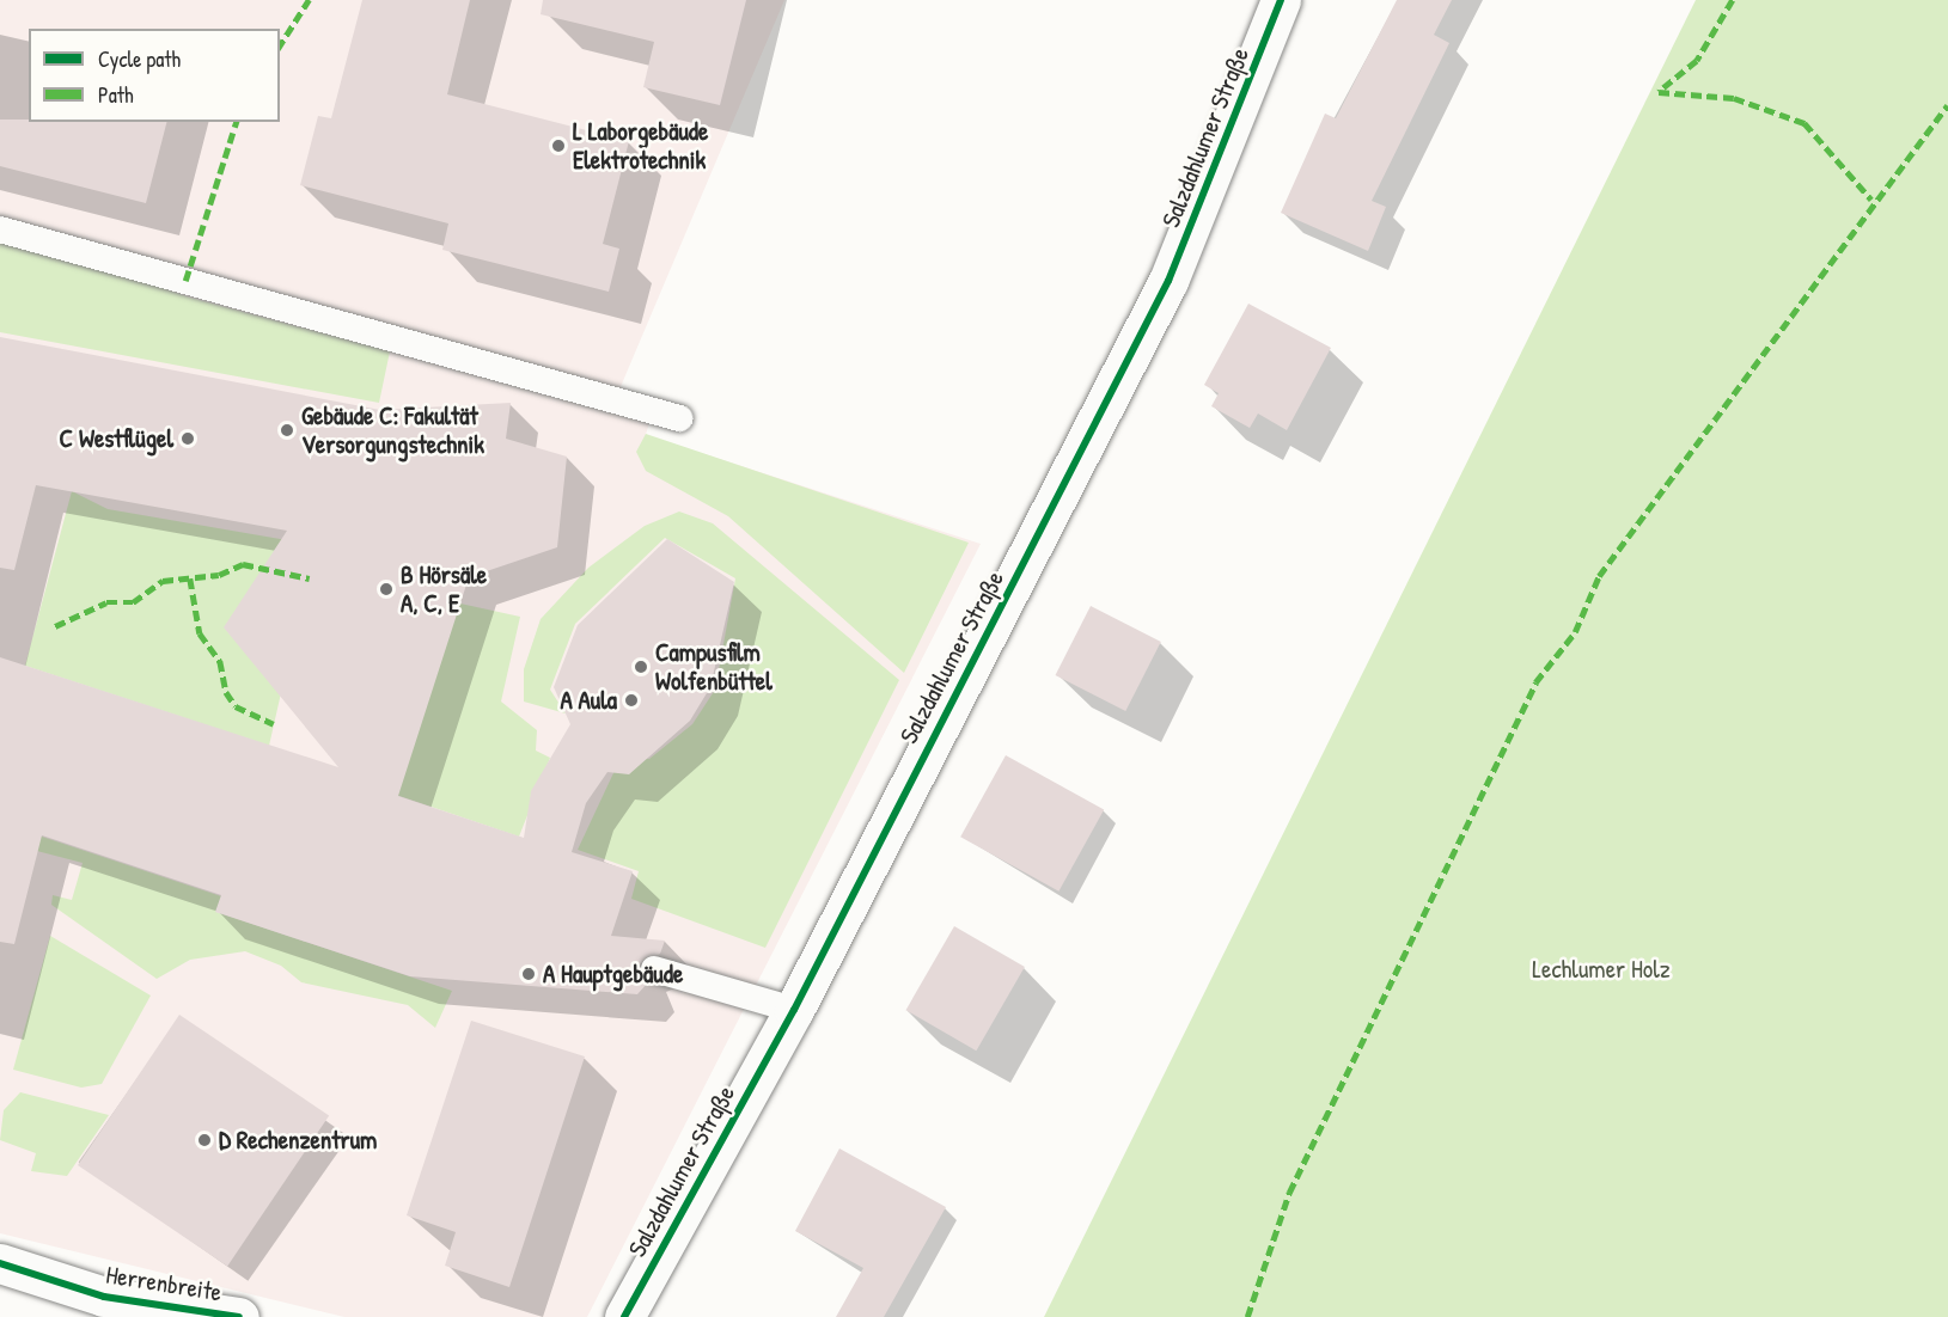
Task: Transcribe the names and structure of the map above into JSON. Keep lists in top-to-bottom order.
{
  "streets": {
    "main road": ["Salzdahlumer Straße", "Herrenbreite"]
  },
  "parks": ["Lechlumer Holz"],
  "places": [
    "L Laborgebäude Elektrotechnik",
    "Gebäude C: Fakultät Versorgungstechnik",
    "C Westflügel",
    "B Hörsäle A, C, E",
    "Campusfilm Wolfenbüttel",
    "A Aula",
    "A Hauptgebäude",
    "D Rechenzentrum"
  ],
  "legend": ["Cycle path", "Path"]
}
